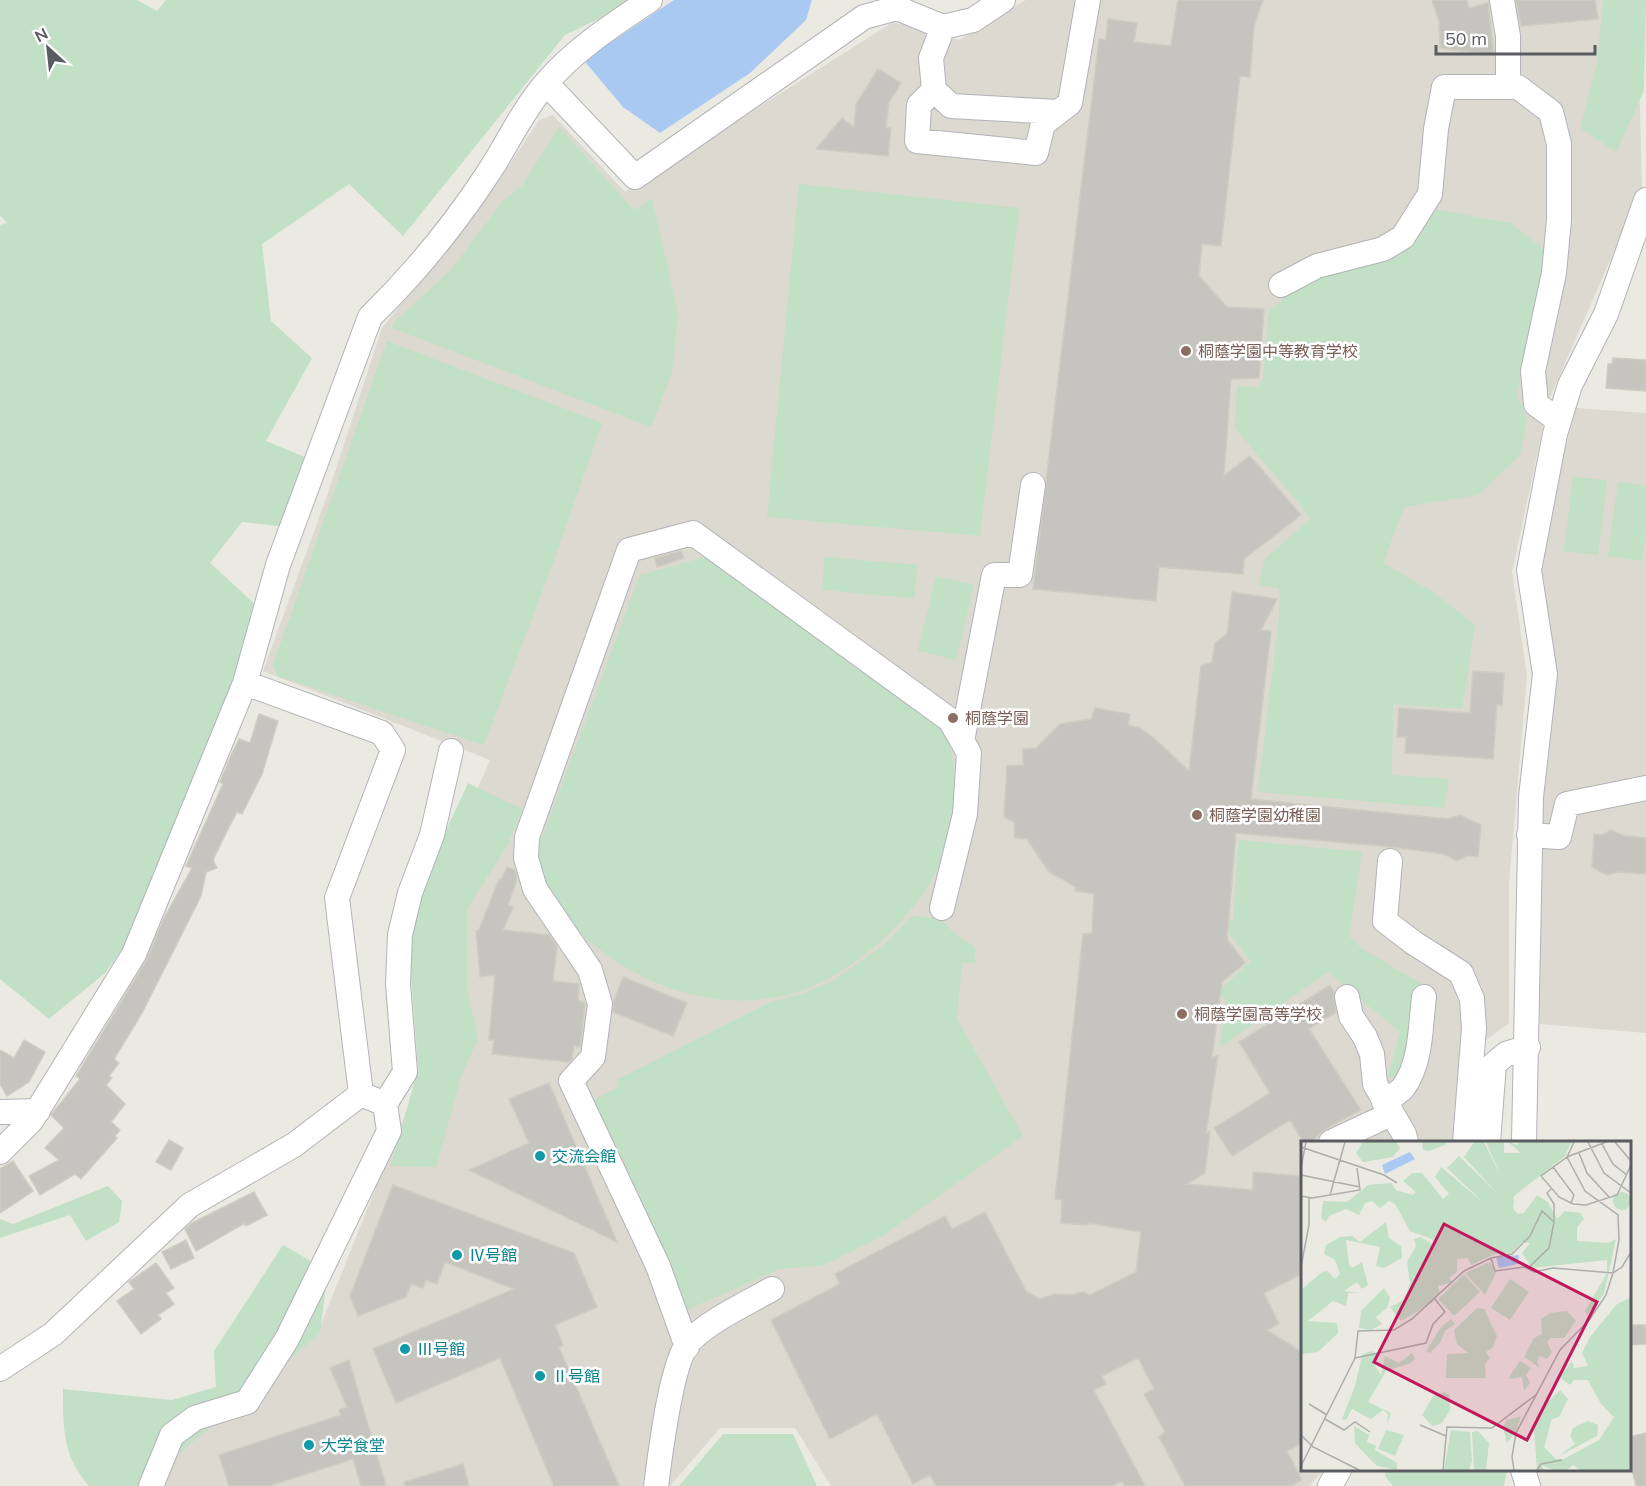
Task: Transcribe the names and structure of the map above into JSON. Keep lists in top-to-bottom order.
{
  "places": [
    "桐蔭学園中等教育学校",
    "桐蔭学園",
    "桐蔭学園幼稚園",
    "桐蔭学園高等学校",
    "交流会館",
    "Ⅳ号館",
    "Ⅲ号館",
    "Ⅱ号館",
    "大学食堂"
  ],
  "scale_bar": "50 m",
  "north": "top left"
}
